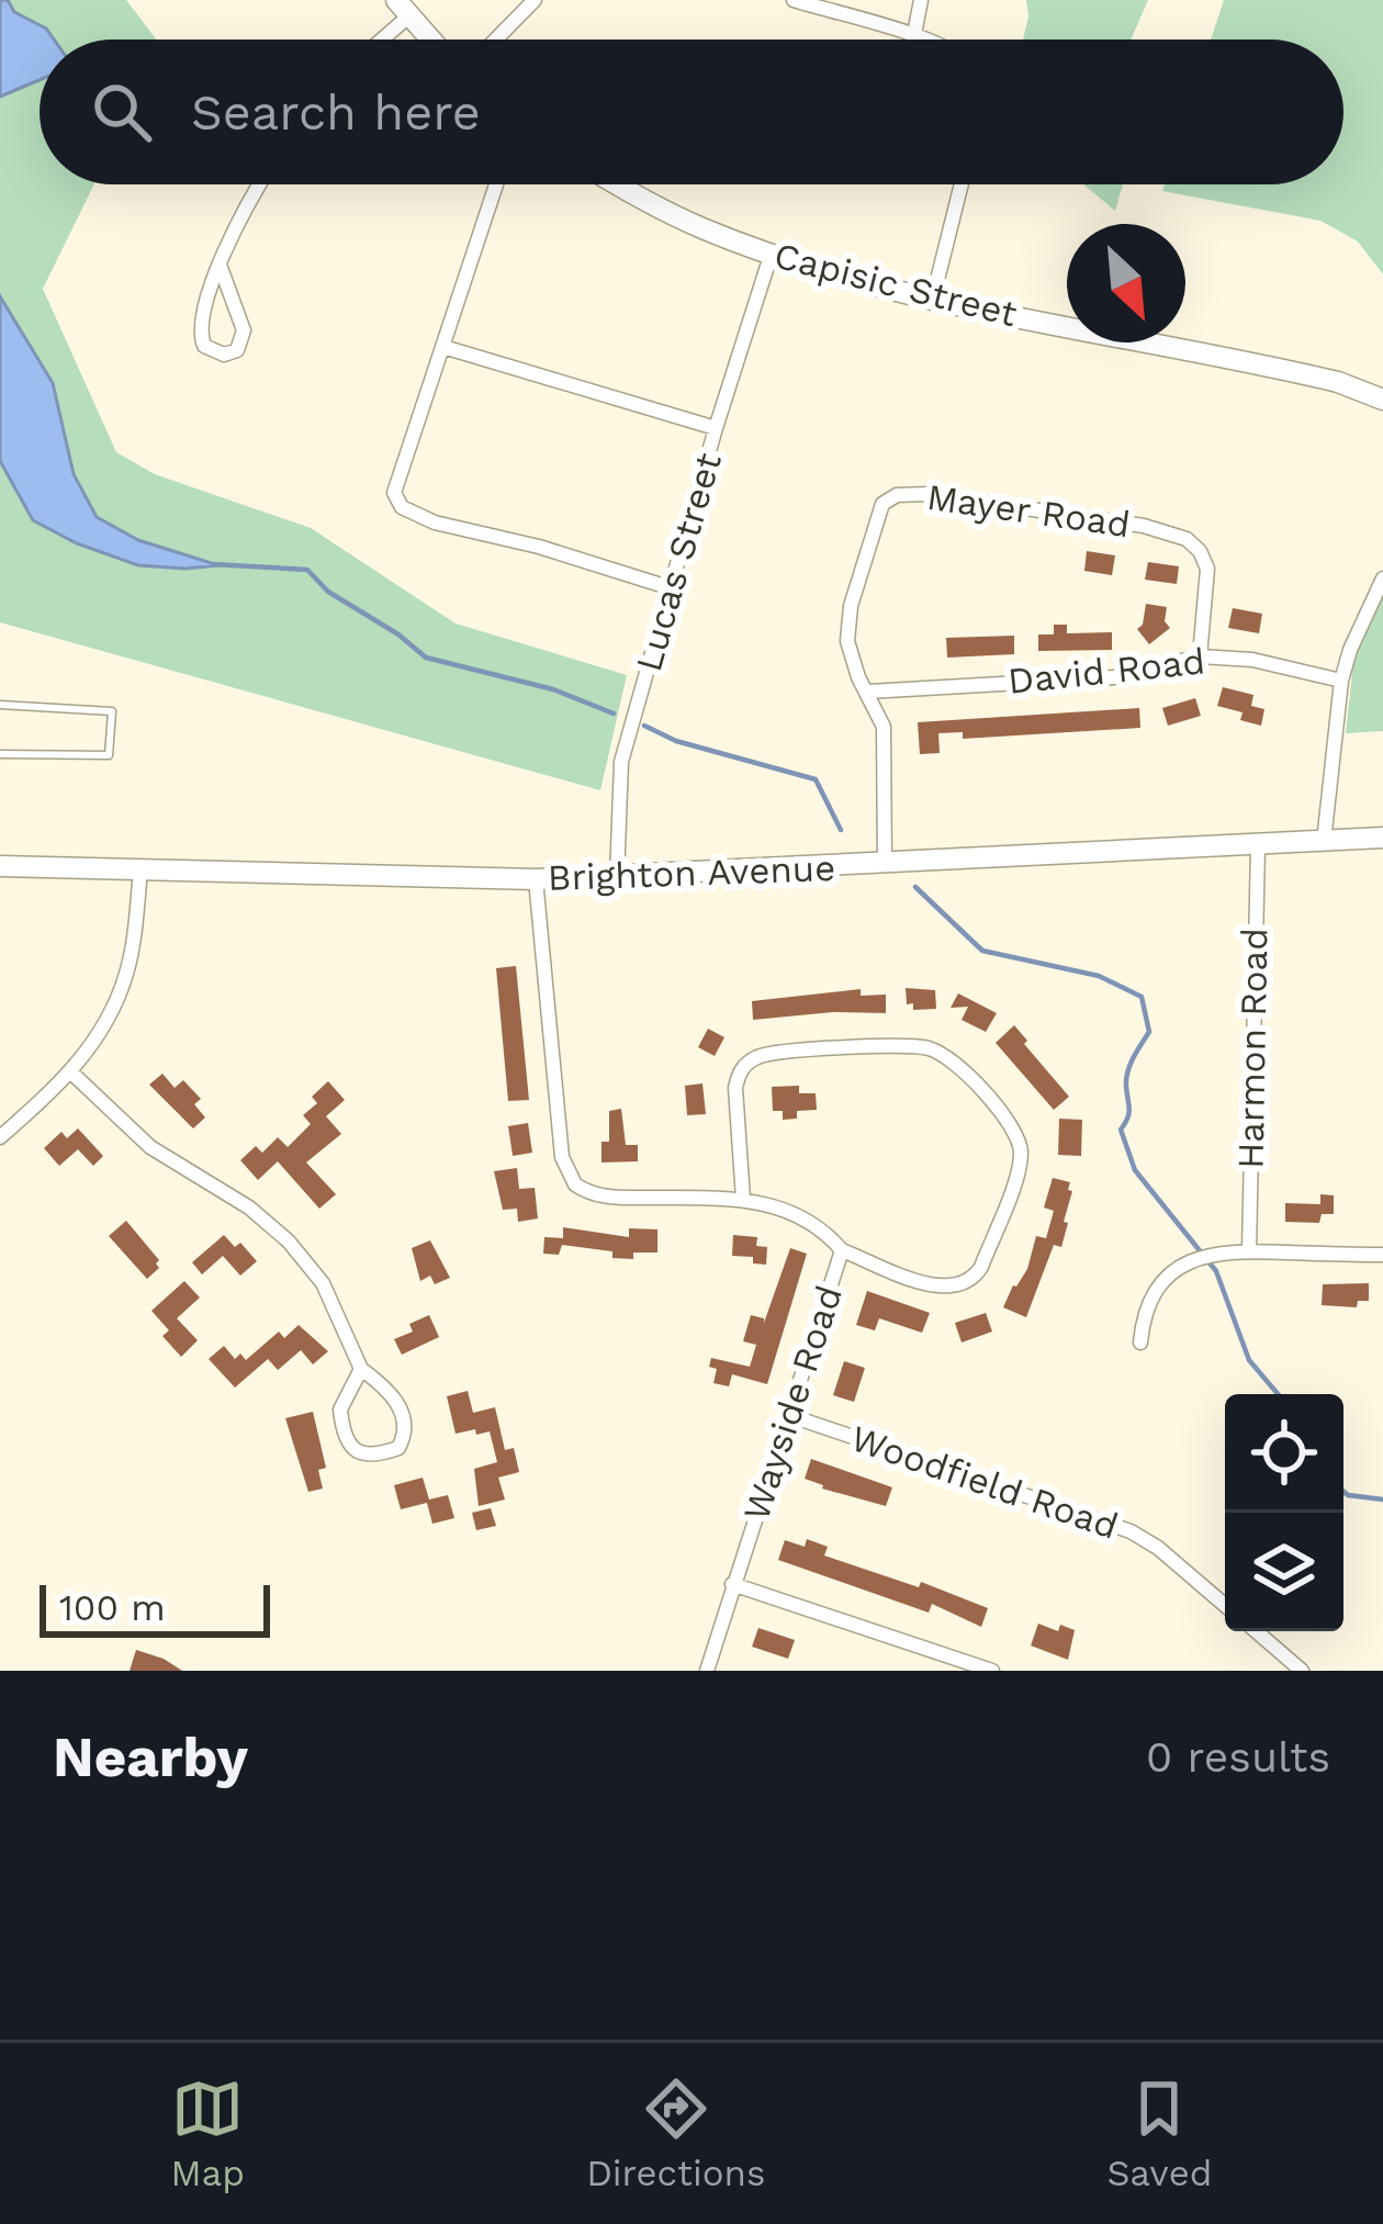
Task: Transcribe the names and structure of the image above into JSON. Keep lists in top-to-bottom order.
{
  "streets": {
    "main road": ["Capisic Street", "Brighton Avenue"],
    "street": [
      "Mayer Road",
      "Lucas Street",
      "David Road",
      "Harmon Road",
      "Wayside Road",
      "Woodfield Road"
    ]
  },
  "crossings": [
    ["Capisic Street", "Lucas Street"],
    ["Mayer Road", "David Road"],
    ["Mayer Road", "Brighton Avenue"],
    ["Lucas Street", "Brighton Avenue"],
    ["Brighton Avenue", "Harmon Road"],
    ["Brighton Avenue", "Wayside Road"],
    ["Wayside Road", "Woodfield Road"]
  ],
  "scale_bar": "100 m",
  "north": "bottom right",
  "page": {
    "search": "Search here",
    "scale": "100 m",
    "heading": ["Nearby", "0 results"],
    "nav": ["Map", "Directions", "Saved"]
  }
}
